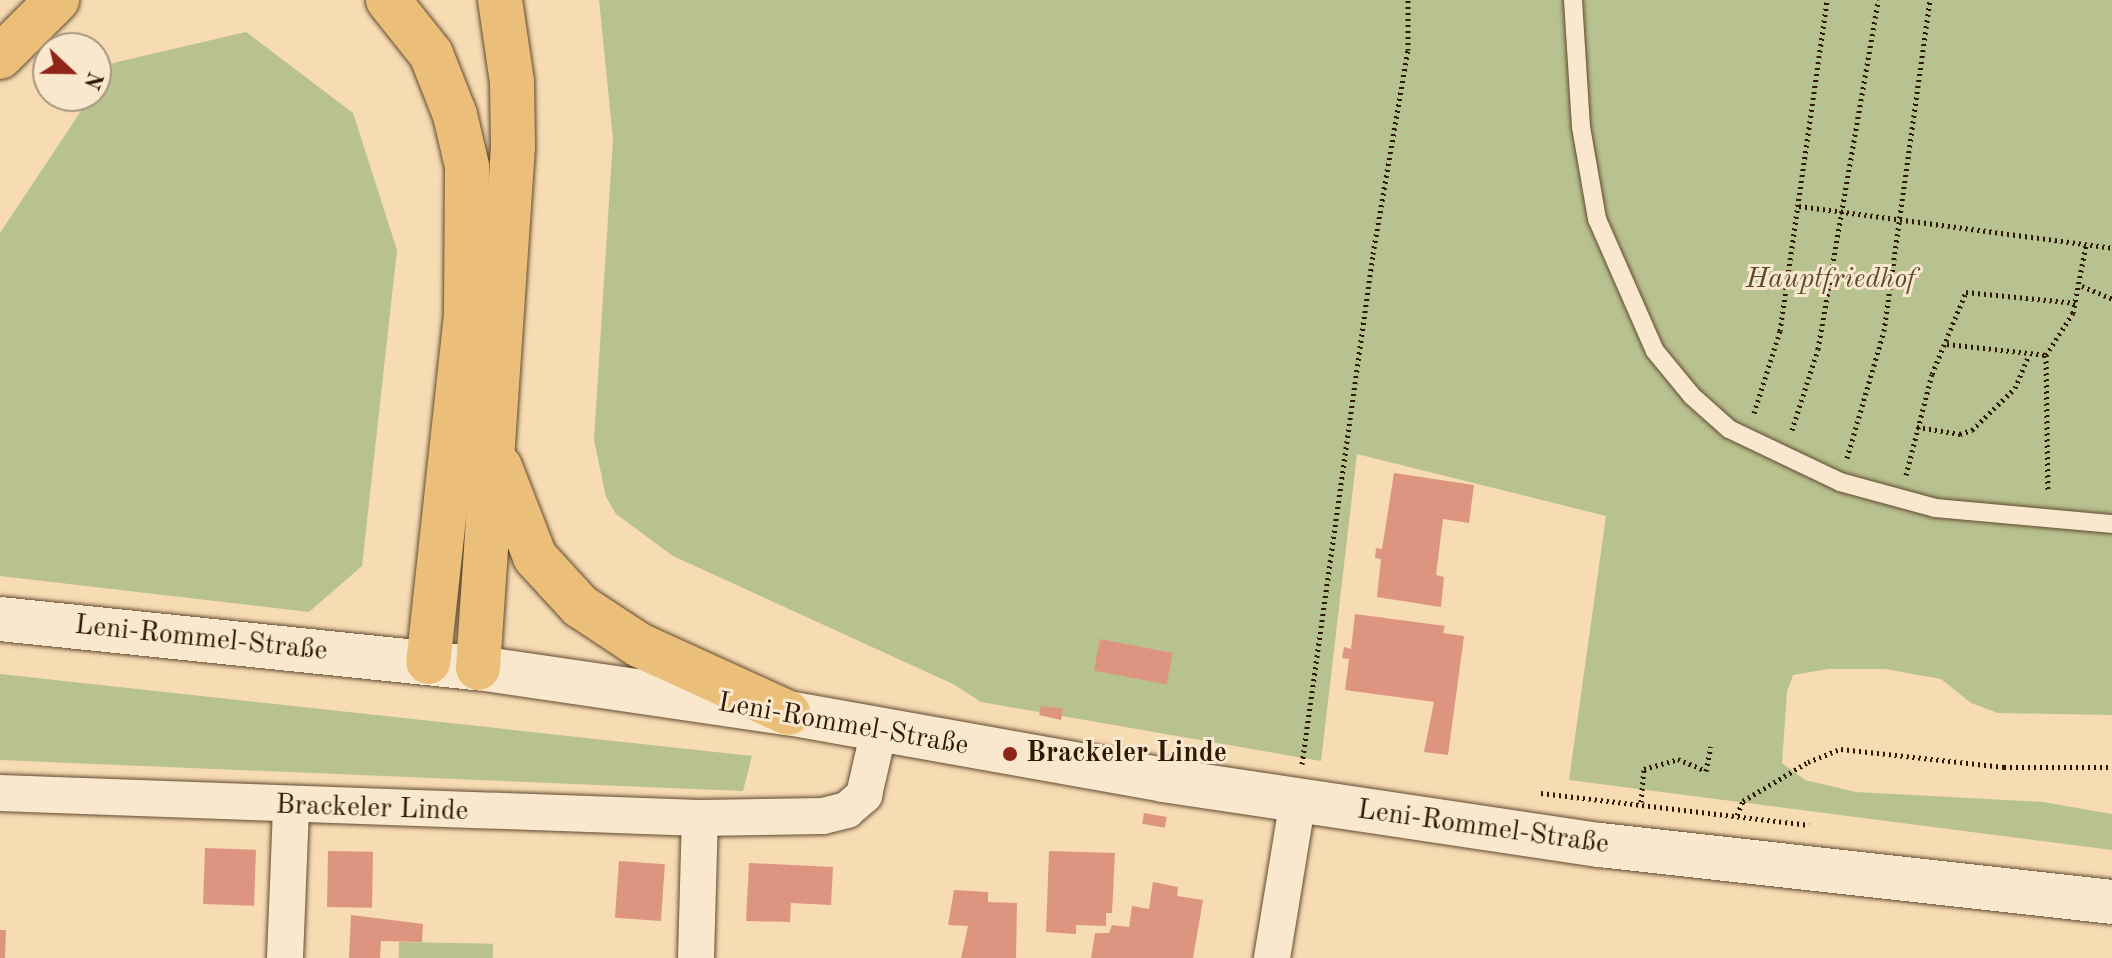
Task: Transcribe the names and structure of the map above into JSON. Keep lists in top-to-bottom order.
{
  "streets": {
    "main road": ["Leni-Rommel-Straße"],
    "street": ["Brackeler Linde"]
  },
  "crossings": [
    ["Leni-Rommel-Straße", "Brackeler Linde"]
  ],
  "parks": ["Hauptfriedhof"],
  "places": ["Brackeler Linde"],
  "north": "right"
}
